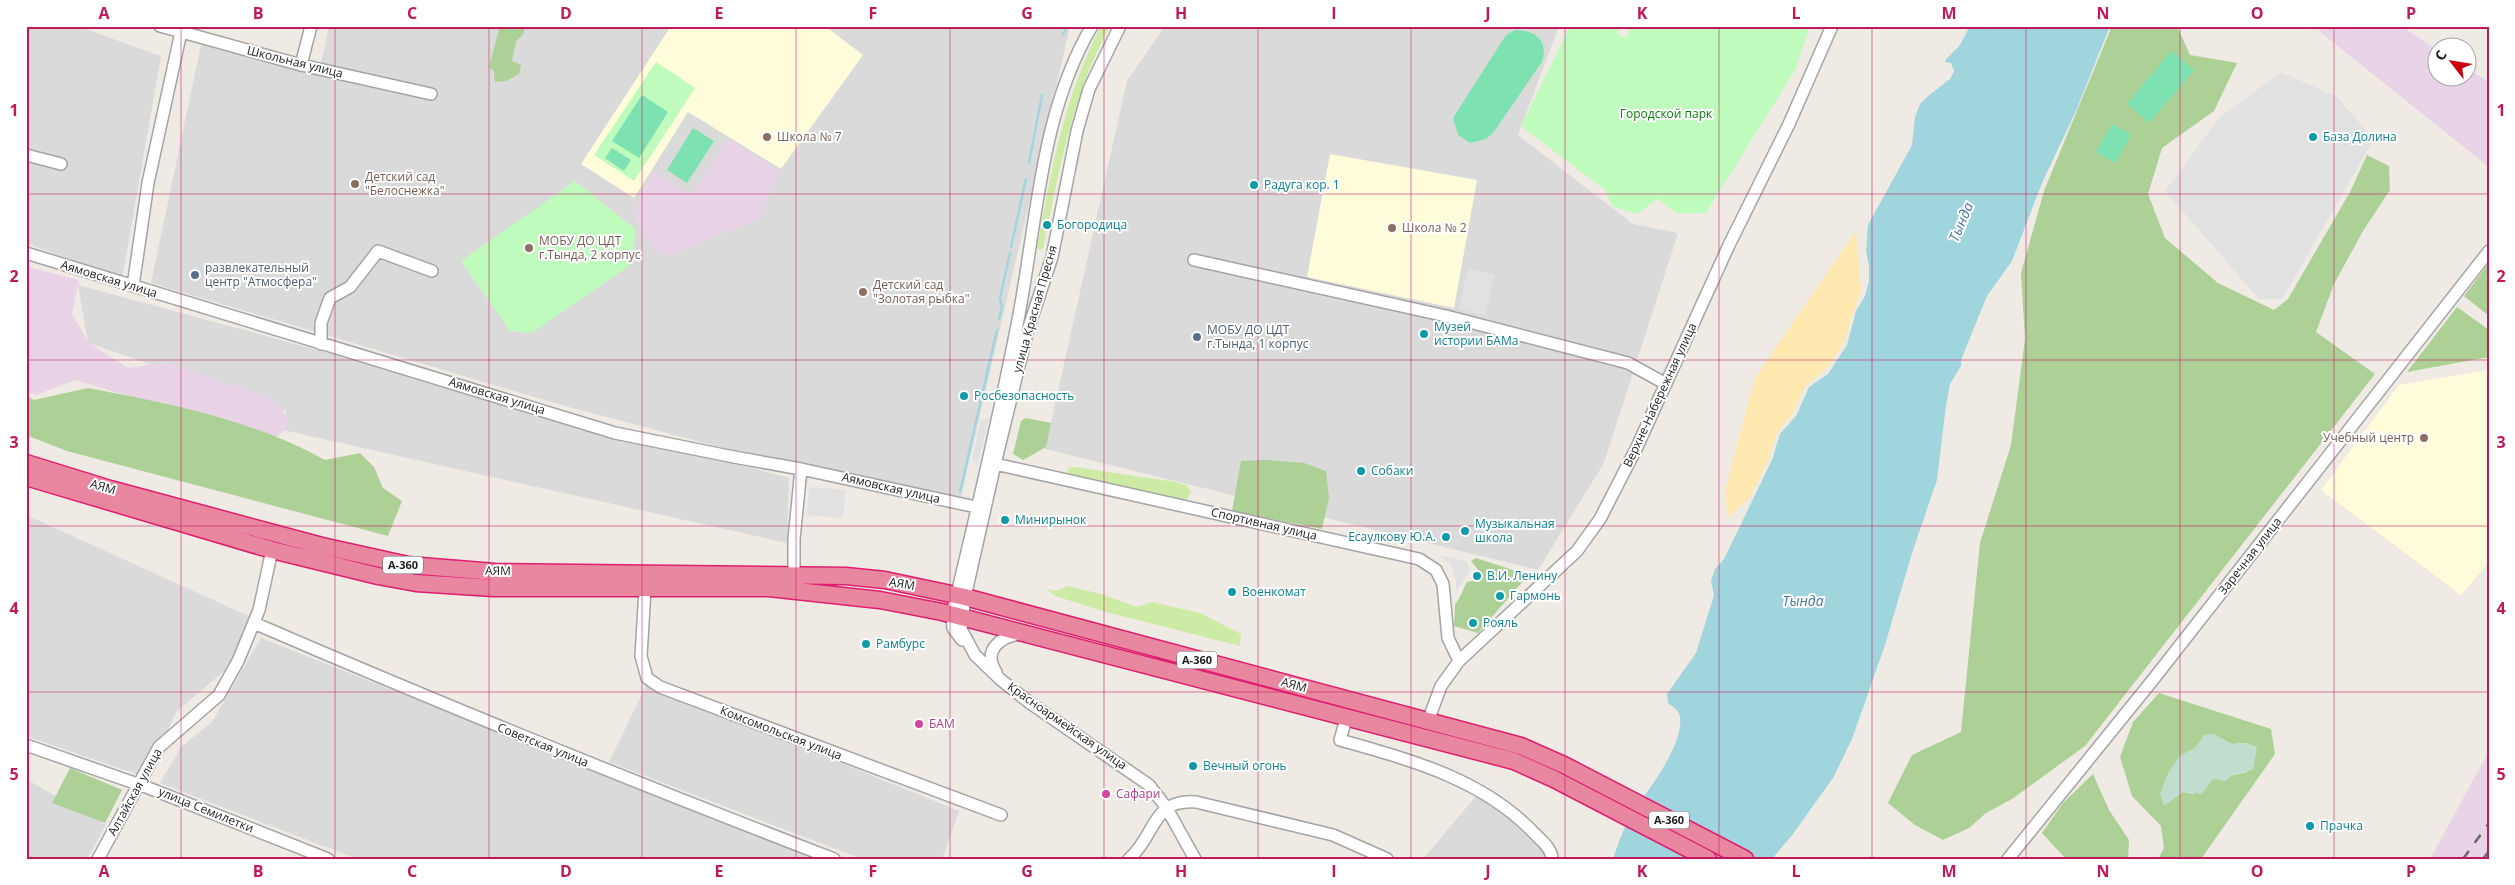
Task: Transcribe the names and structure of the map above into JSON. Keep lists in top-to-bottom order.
{
  "streets": {
    "highway": ["АЯМ", "А-360"],
    "street": [
      "Школьная улица",
      "Аямовская улица",
      "улица Красная Пресня",
      "Верхне-Набережная улица",
      "Спортивная улица",
      "Заречная улица",
      "Красноармейская улица",
      "Комсомольская улица",
      "Советская улица",
      "Алтайская улица",
      "улица Семилетки"
    ]
  },
  "crossings": [
    ["Аямовская улица", "улица Красная Пресня"],
    ["улица Красная Пресня", "АЯМ"],
    ["улица Красная Пресня", "Спортивная улица"],
    ["Верхне-Набережная улица", "АЯМ"],
    ["Верхне-Набережная улица", "Спортивная улица"],
    ["АЯМ", "Красноармейская улица"],
    ["АЯМ", "Комсомольская улица"],
    ["АЯМ", "Алтайская улица"],
    ["Советская улица", "Алтайская улица"],
    ["Алтайская улица", "улица Семилетки"]
  ],
  "water": ["Тында"],
  "parks": ["Городской парк"],
  "places": [
    "Школа № 7",
    "База Долина",
    "Детский сад \"Белоснежка\"",
    "Радуга кор. 1",
    "Богородица",
    "Школа № 2",
    "МОБУ ДО ЦДТ г.Тында, 2 корпус",
    "развлекательный центр \"Атмосфера\"",
    "Детский сад \"Золотая рыбка\"",
    "Музей истории БАМа",
    "МОБУ ДО ЦДТ г.Тында, 1 корпус",
    "Росбезопасность",
    "Учебный центр",
    "Собаки",
    "Минирынок",
    "Музыкальная школа",
    "Есаулкову Ю.А.",
    "В.И. Ленину",
    "Военкомат",
    "Гармонь",
    "Рояль",
    "Рамбурс",
    "БАМ",
    "Вечный огонь",
    "Сафари",
    "Прачка"
  ],
  "north": "top left",
  "grid": {
    "columns": [
      "A",
      "B",
      "C",
      "D",
      "E",
      "F",
      "G",
      "H",
      "I",
      "J",
      "K",
      "L",
      "M",
      "N",
      "O",
      "P"
    ],
    "rows": [
      "1",
      "2",
      "3",
      "4",
      "5"
    ]
  }
}
